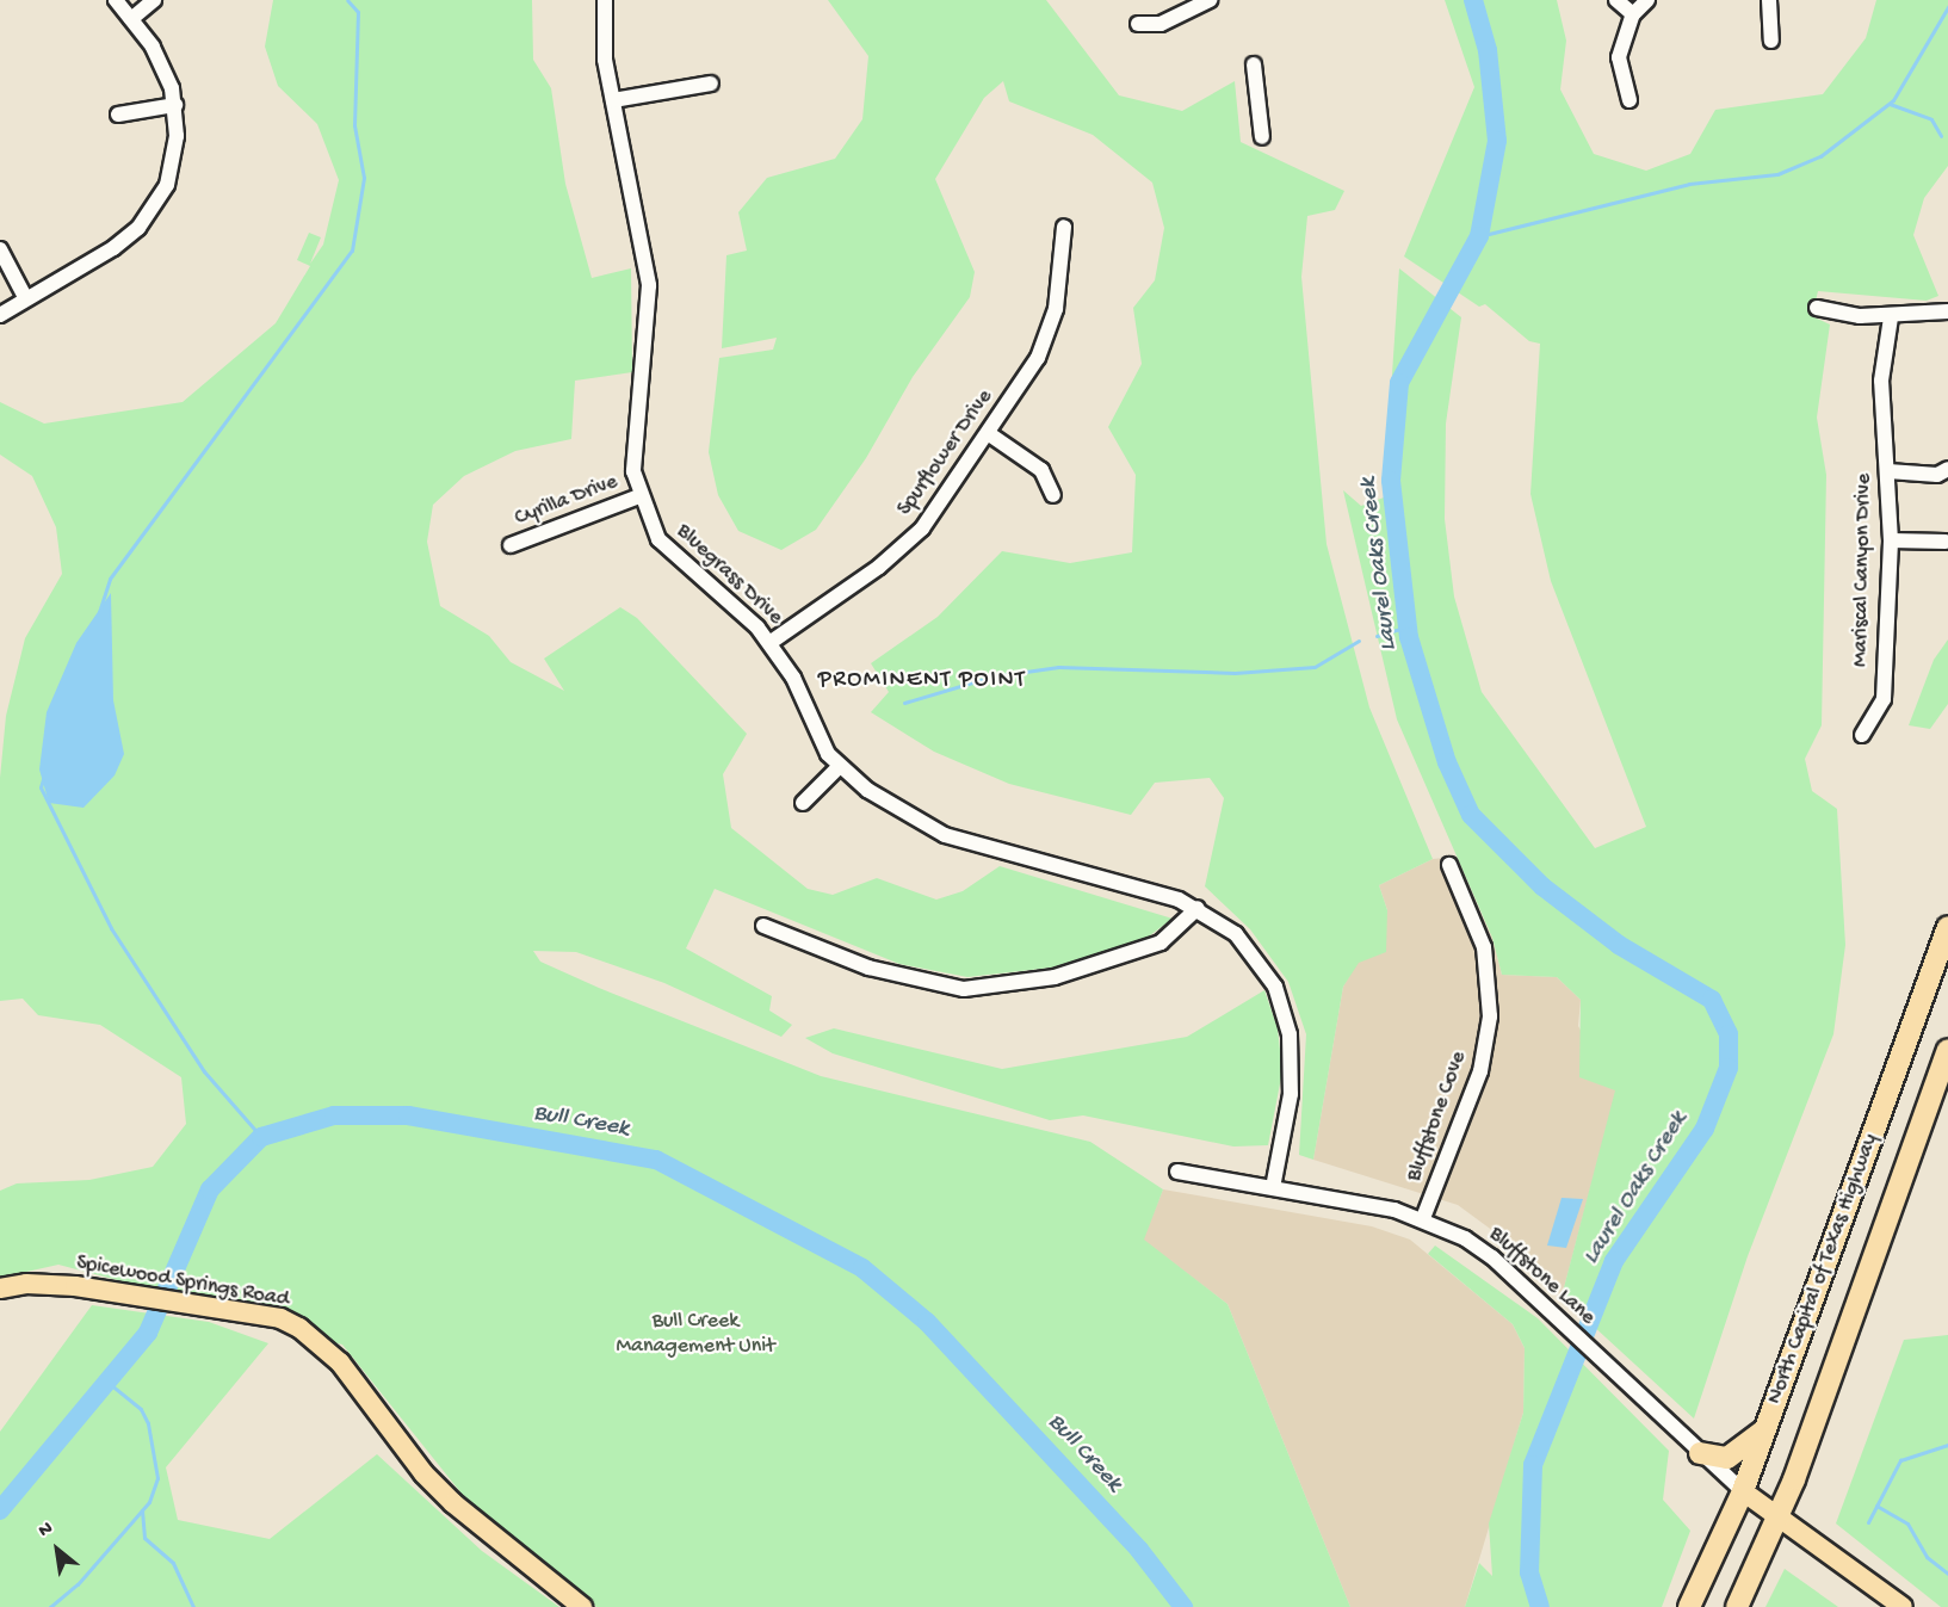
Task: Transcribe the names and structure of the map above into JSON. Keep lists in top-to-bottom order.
{
  "streets": {
    "highway": ["North Capital of Texas Highway"],
    "main road": ["Spicewood Springs Road"],
    "street": [
      "Spurflower Drive",
      "Cyrilla Drive",
      "Mariscal Canyon Drive",
      "Bluegrass Drive",
      "Bluffstone Cove",
      "Bluffstone Lane"
    ]
  },
  "crossings": [
    ["Spurflower Drive", "Bluegrass Drive"],
    ["Cyrilla Drive", "Bluegrass Drive"],
    ["Bluegrass Drive", "Bluffstone Lane"],
    ["Bluffstone Cove", "Bluffstone Lane"],
    ["North Capital of Texas Highway", "Bluffstone Lane"]
  ],
  "districts": ["PROMINENT POINT"],
  "water": ["Laurel Oaks Creek", "Bull Creek"],
  "parks": ["Bull Creek Management Unit"],
  "north": "top left"
}
